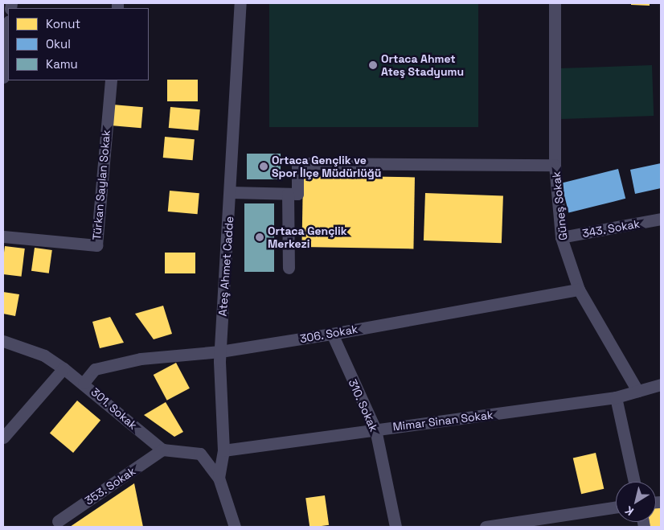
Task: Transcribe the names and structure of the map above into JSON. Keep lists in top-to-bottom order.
{
  "streets": {
    "street": [
      "Türkan Saylan Sokak",
      "Güneş Sokak",
      "343. Sokak",
      "Ateş Ahmet Cadde",
      "306. Sokak",
      "310. Sokak",
      "301. Sokak",
      "Mimar Sinan Sokak",
      "353. Sokak"
    ]
  },
  "crossings": [
    ["Güneş Sokak", "343. Sokak"],
    ["Güneş Sokak", "306. Sokak"],
    ["Güneş Sokak", "Mimar Sinan Sokak"],
    ["Ateş Ahmet Cadde", "306. Sokak"],
    ["Ateş Ahmet Cadde", "Mimar Sinan Sokak"],
    ["306. Sokak", "310. Sokak"],
    ["306. Sokak", "301. Sokak"],
    ["310. Sokak", "Mimar Sinan Sokak"],
    ["301. Sokak", "353. Sokak"]
  ],
  "places": ["Ortaca Ahmet Ateş Stadyumu", "Ortaca Gençlik ve Spor İlçe Müdürlüğü", "Ortaca Gençlik Merkezi"],
  "legend": ["Konut", "Okul", "Kamu"],
  "north": "bottom left"
}
